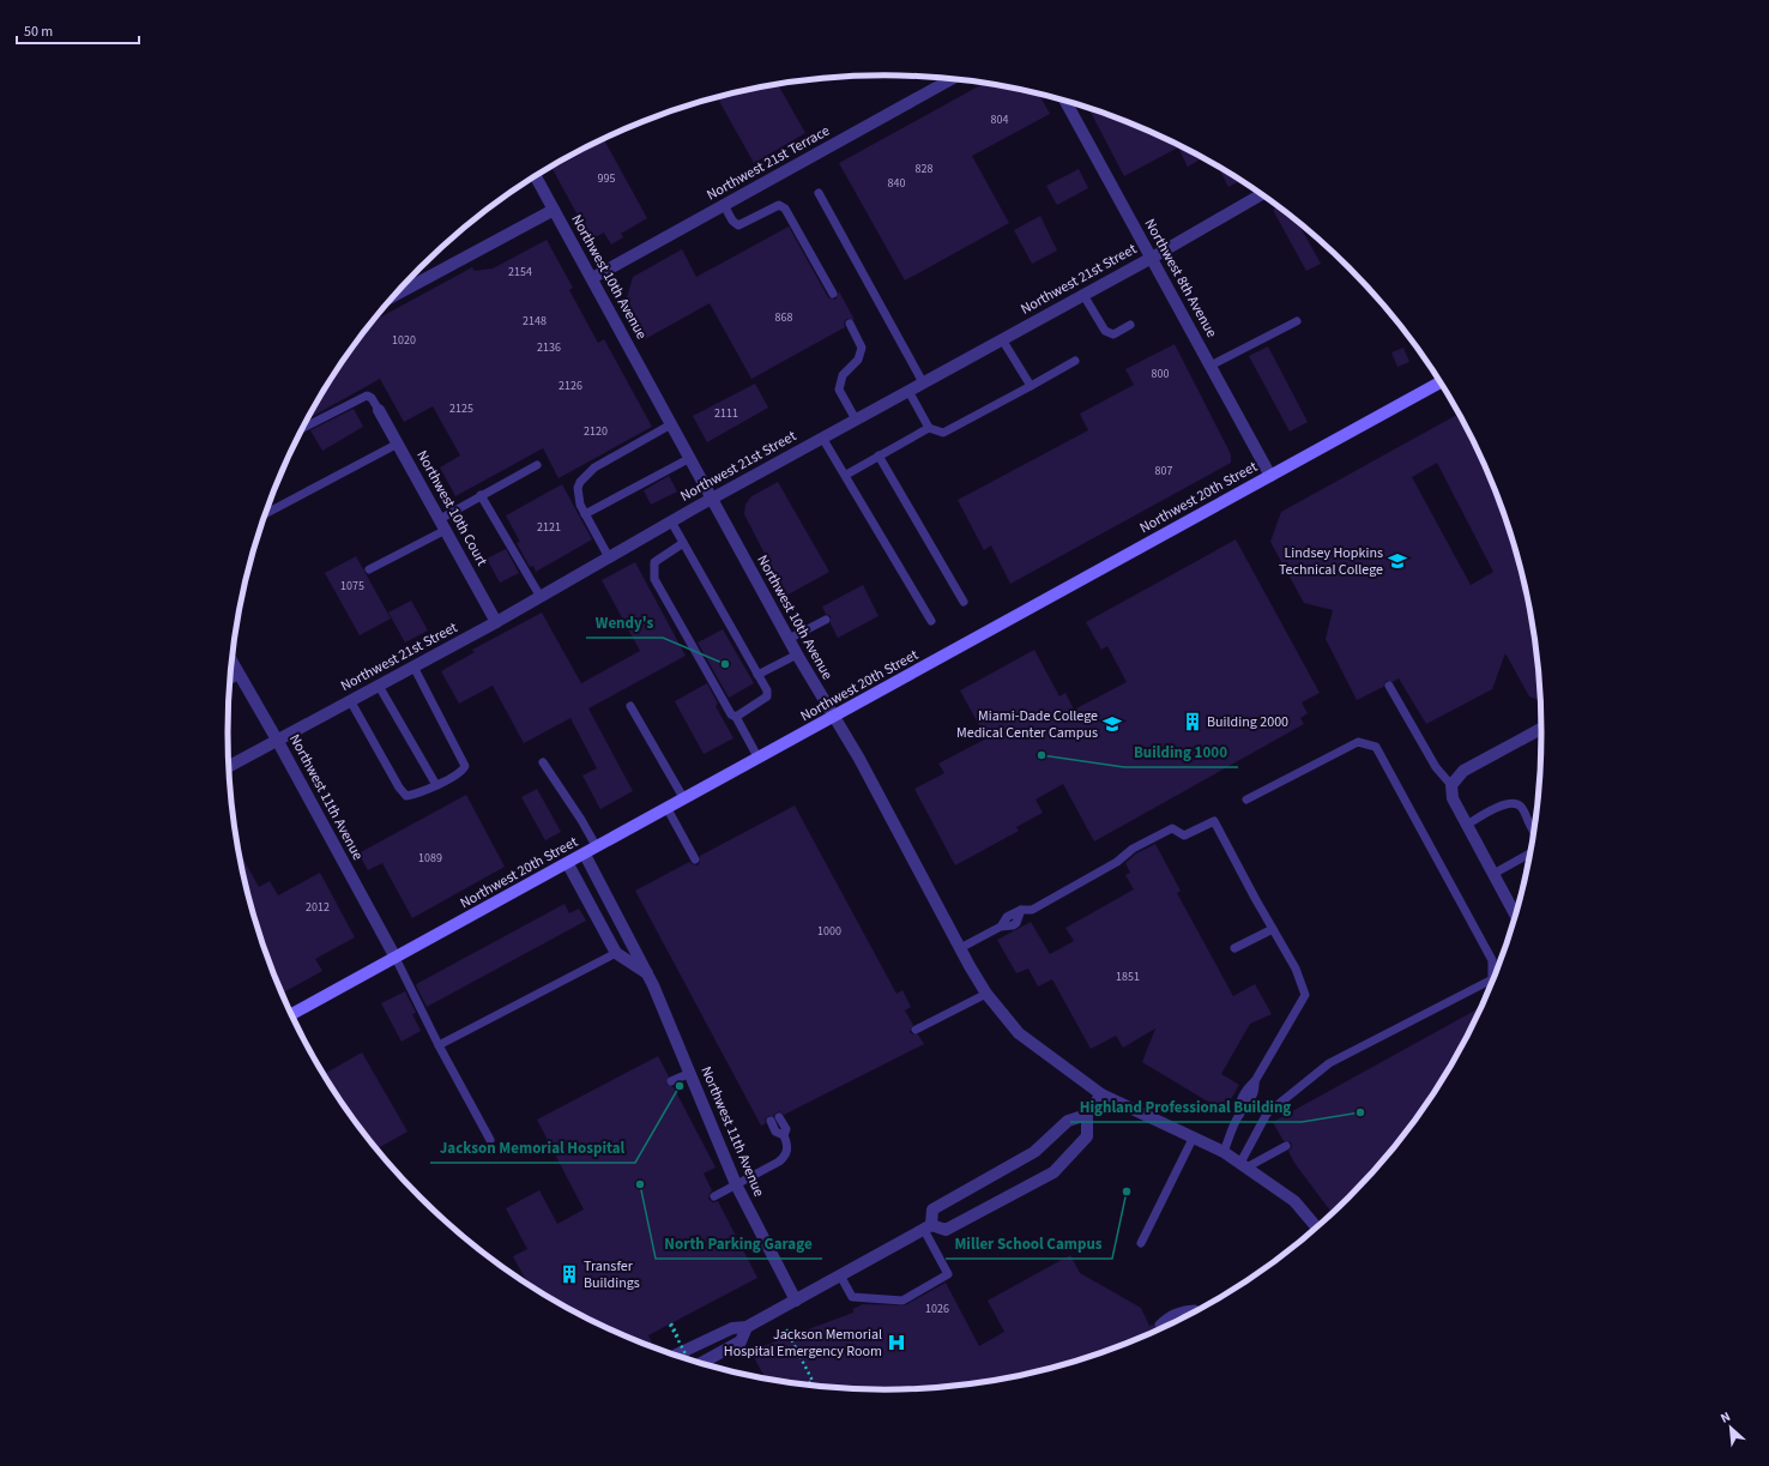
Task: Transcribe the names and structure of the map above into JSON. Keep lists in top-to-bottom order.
{
  "streets": {
    "main road": ["Northwest 20th Street"],
    "street": [
      "Northwest 21st Terrace",
      "Northwest 10th Avenue",
      "Northwest 8th Avenue",
      "Northwest 21st Street",
      "Northwest 10th Court",
      "Northwest 11th Avenue"
    ]
  },
  "crossings": [
    ["Northwest 21st Terrace", "Northwest 10th Avenue"],
    ["Northwest 10th Avenue", "Northwest 21st Street"],
    ["Northwest 10th Avenue", "Northwest 20th Street"],
    ["Northwest 8th Avenue", "Northwest 21st Street"],
    ["Northwest 8th Avenue", "Northwest 20th Street"],
    ["Northwest 21st Street", "Northwest 10th Court"],
    ["Northwest 21st Street", "Northwest 11th Avenue"],
    ["Northwest 20th Street", "Northwest 11th Avenue"]
  ],
  "places": {
    "school or university": ["Lindsey Hopkins Technical College", "Miami-Dade College Medical Center Campus"],
    "other": [
      "Wendy's",
      "Building 1000",
      "Jackson Memorial Hospital",
      "Highland Professional Building",
      "North Parking Garage",
      "Miller School Campus"
    ],
    "building": ["Building 2000", "Transfer Buildings"],
    "hospital": ["Jackson Memorial Hospital Emergency Room"]
  },
  "house_numbers": [
    "804",
    "828",
    "995",
    "840",
    "2154",
    "868",
    "2148",
    "1020",
    "2136",
    "800",
    "2126",
    "2125",
    "2111",
    "2120",
    "807",
    "2121",
    "1075",
    "1089",
    "2012",
    "1000",
    "1851",
    "1026"
  ],
  "scale_bar": "50 m",
  "north": "top left"
}
